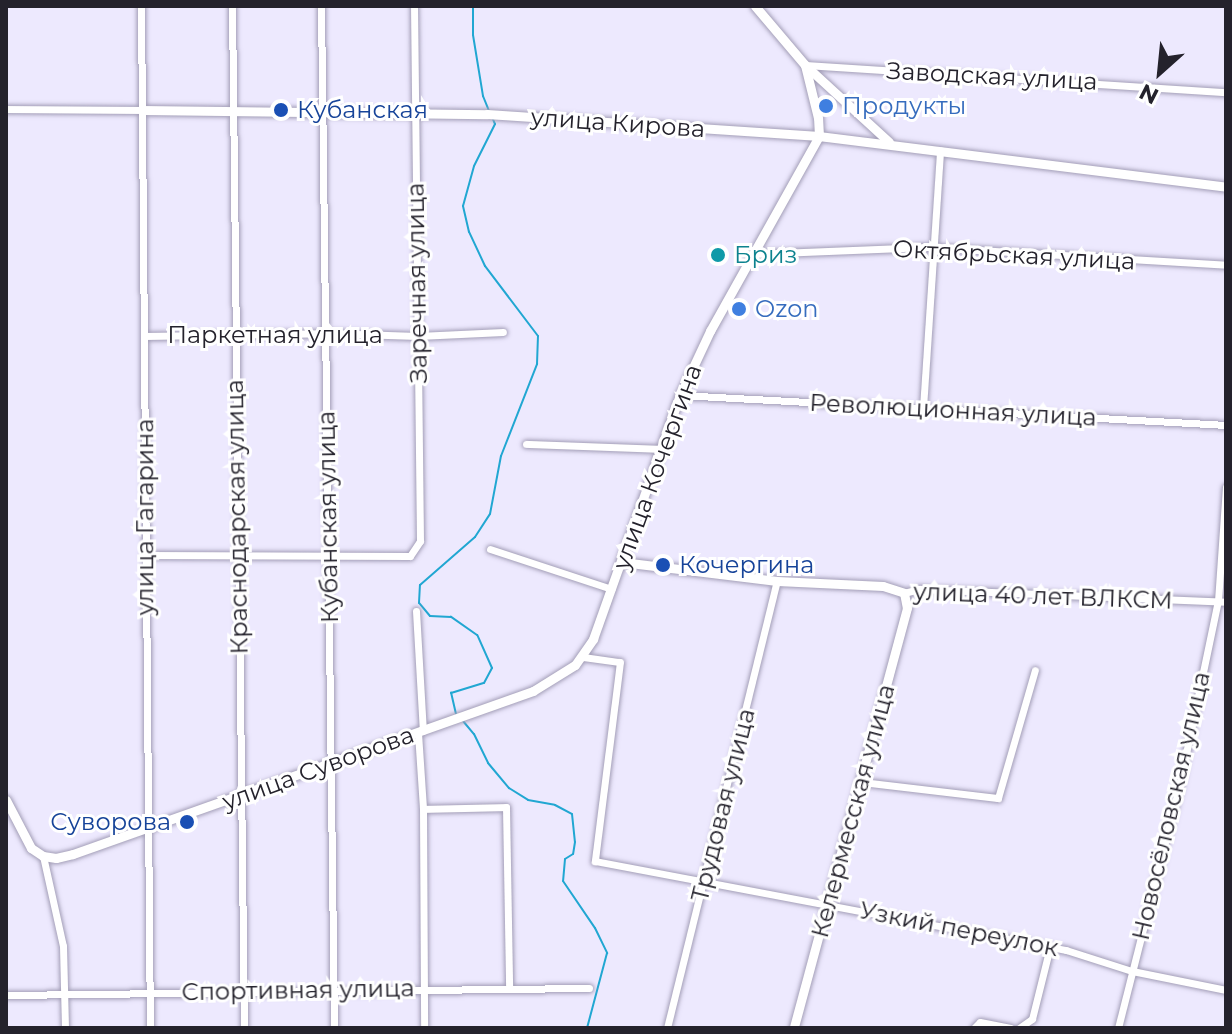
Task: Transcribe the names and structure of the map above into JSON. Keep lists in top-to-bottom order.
{
  "streets": {
    "street": [
      "Заводская улица",
      "улица Кирова",
      "Октябрьская улица",
      "Заречная улица",
      "Паркетная улица",
      "Революционная улица",
      "улица Кочергина",
      "улица Гагарина",
      "Краснодарская улица",
      "Кубанская улица",
      "улица 40 лет ВЛКСМ",
      "улица Суворова",
      "Трудовая улица",
      "Новосёловская улица",
      "Келермесская улица",
      "Узкий переулок",
      "Спортивная улица"
    ]
  },
  "crossings": [
    ["улица Кирова", "Заречная улица"],
    ["улица Кирова", "улица Кочергина"],
    ["улица Кирова", "улица Гагарина"],
    ["улица Кирова", "Краснодарская улица"],
    ["улица Кирова", "Кубанская улица"],
    ["Октябрьская улица", "улица Кочергина"],
    ["Заречная улица", "Паркетная улица"],
    ["Заречная улица", "Кубанская улица"],
    ["Паркетная улица", "улица Гагарина"],
    ["Паркетная улица", "Краснодарская улица"],
    ["Паркетная улица", "Кубанская улица"],
    ["Революционная улица", "улица Кочергина"],
    ["улица Кочергина", "улица 40 лет ВЛКСМ"],
    ["улица Кочергина", "улица Суворова"],
    ["улица Кочергина", "Узкий переулок"],
    ["улица Гагарина", "улица Суворова"],
    ["улица Гагарина", "Спортивная улица"],
    ["Краснодарская улица", "улица Суворова"],
    ["Краснодарская улица", "Спортивная улица"],
    ["Кубанская улица", "улица Суворова"],
    ["Кубанская улица", "Спортивная улица"],
    ["улица 40 лет ВЛКСМ", "Трудовая улица"],
    ["улица 40 лет ВЛКСМ", "Новосёловская улица"],
    ["улица 40 лет ВЛКСМ", "Келермесская улица"],
    ["улица Суворова", "Узкий переулок"],
    ["Трудовая улица", "Узкий переулок"],
    ["Новосёловская улица", "Узкий переулок"],
    ["Келермесская улица", "Узкий переулок"]
  ],
  "places": [
    "Продукты",
    "Кубанская",
    "Бриз",
    "Ozon",
    "Кочергина",
    "Суворова"
  ],
  "north": "bottom left"
}
